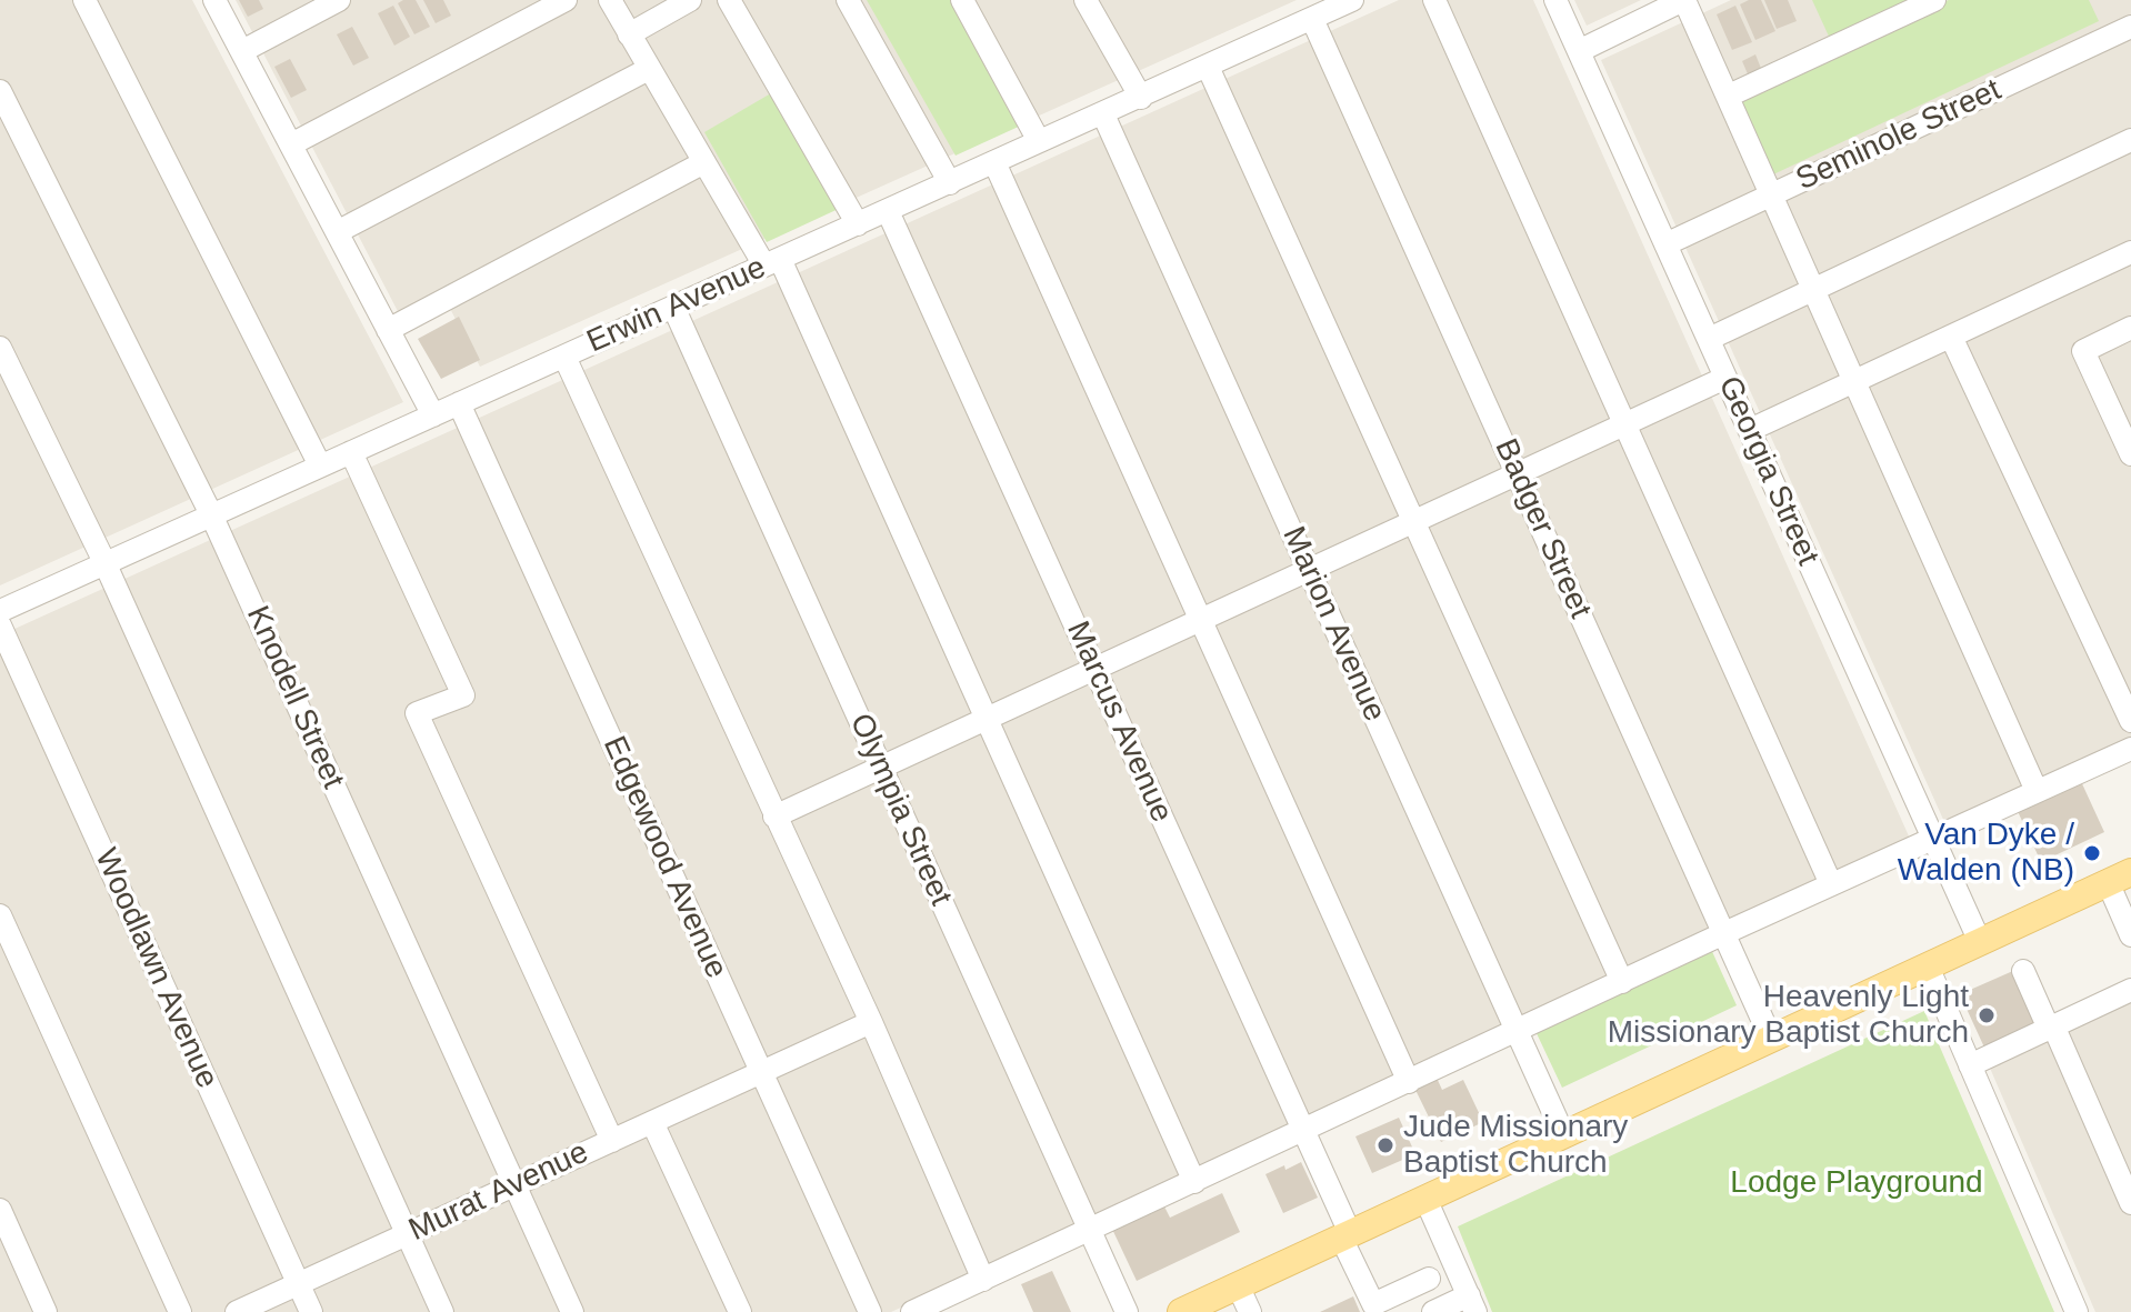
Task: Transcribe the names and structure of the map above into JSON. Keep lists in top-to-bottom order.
{
  "streets": {
    "street": [
      "Seminole Street",
      "Erwin Avenue",
      "Georgia Street",
      "Badger Street",
      "Marion Avenue",
      "Knodell Street",
      "Marcus Avenue",
      "Olympia Street",
      "Edgewood Avenue",
      "Woodlawn Avenue",
      "Murat Avenue"
    ]
  },
  "crossings": [
    ["Seminole Street", "Georgia Street"],
    ["Erwin Avenue", "Badger Street"],
    ["Erwin Avenue", "Marion Avenue"],
    ["Erwin Avenue", "Knodell Street"],
    ["Erwin Avenue", "Marcus Avenue"],
    ["Erwin Avenue", "Olympia Street"],
    ["Erwin Avenue", "Edgewood Avenue"],
    ["Knodell Street", "Murat Avenue"],
    ["Edgewood Avenue", "Murat Avenue"],
    ["Woodlawn Avenue", "Murat Avenue"]
  ],
  "parks": ["Lodge Playground"],
  "places": ["Van Dyke / Walden (NB)", "Heavenly Light Missionary Baptist Church", "Jude Missionary Baptist Church"]
}
